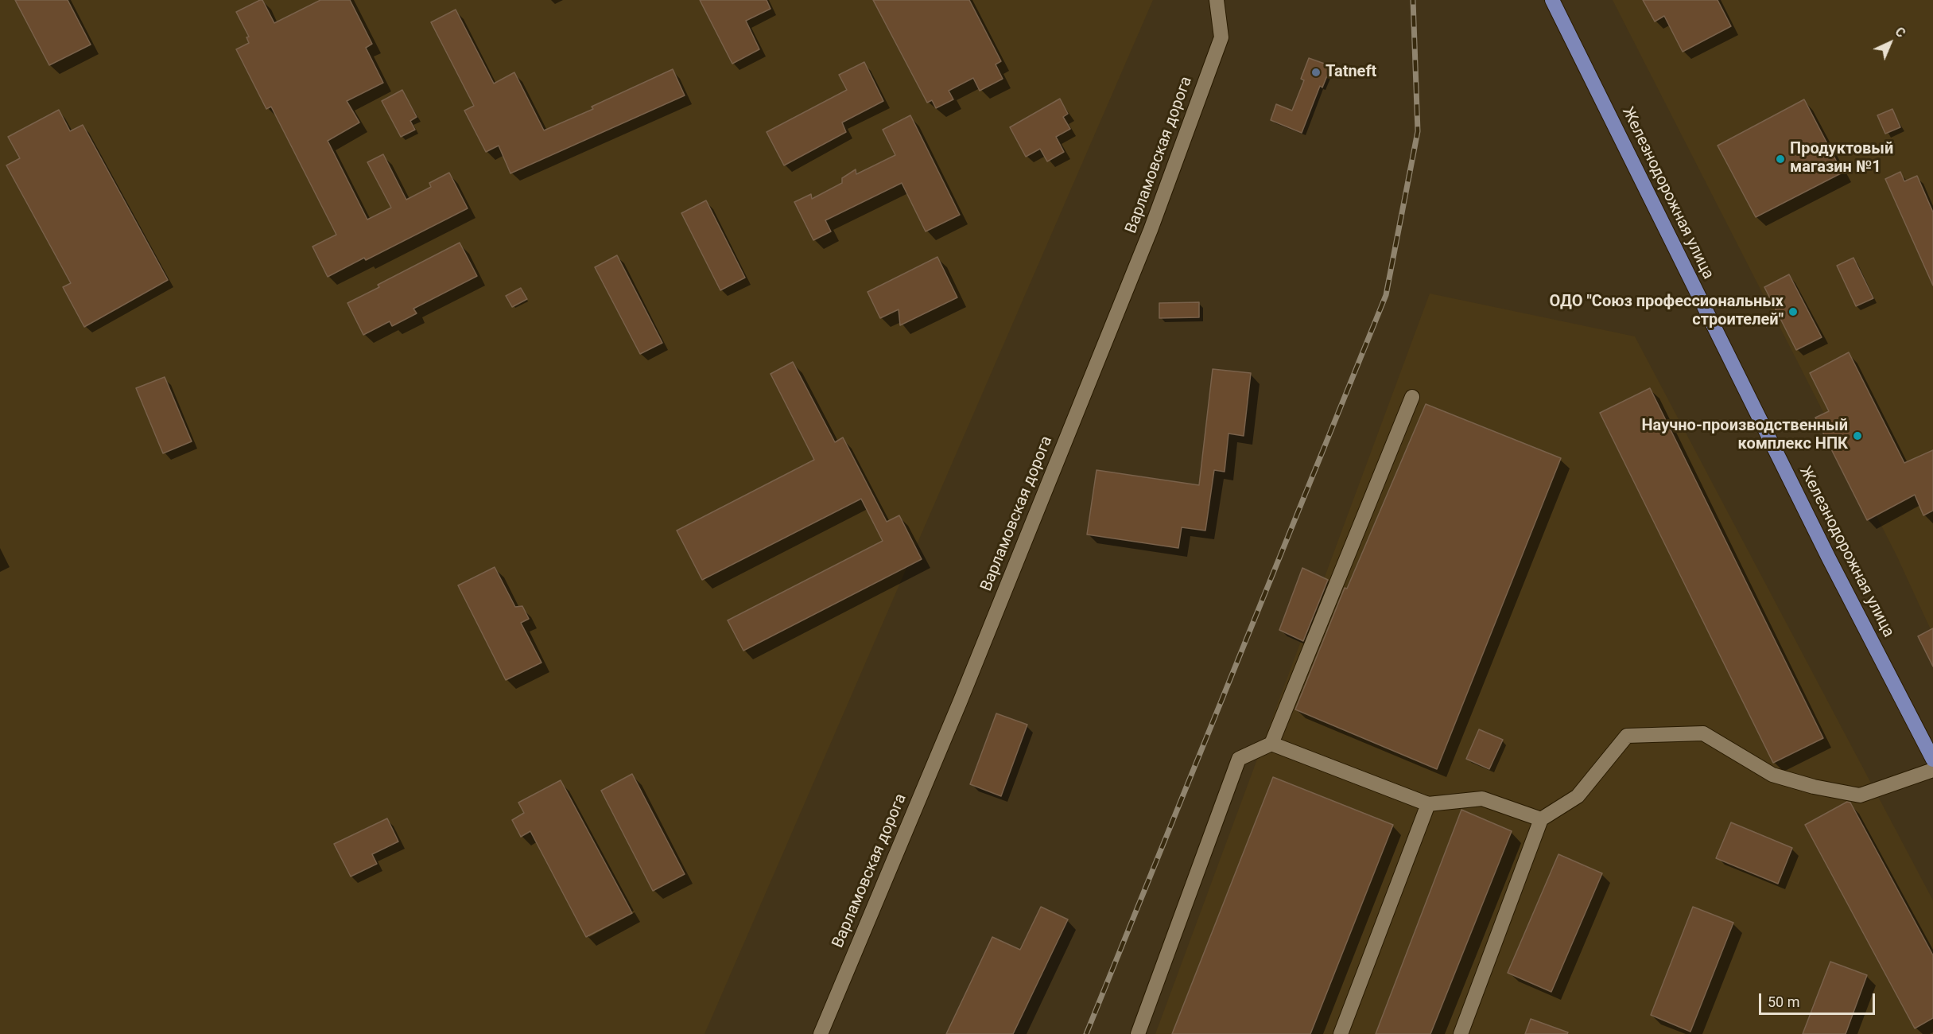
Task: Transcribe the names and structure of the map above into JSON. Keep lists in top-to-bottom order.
{
  "streets": {
    "main road": ["Железнодорожная улица"],
    "street": ["Варламовская дорога"]
  },
  "places": [
    "Tatneft",
    "Продуктовый магазин №1",
    "ОДО \"Союз профессиональных строителей\"",
    "Научно-производственный комплекс НПК"
  ],
  "scale_bar": "50 m",
  "north": "top right"
}
